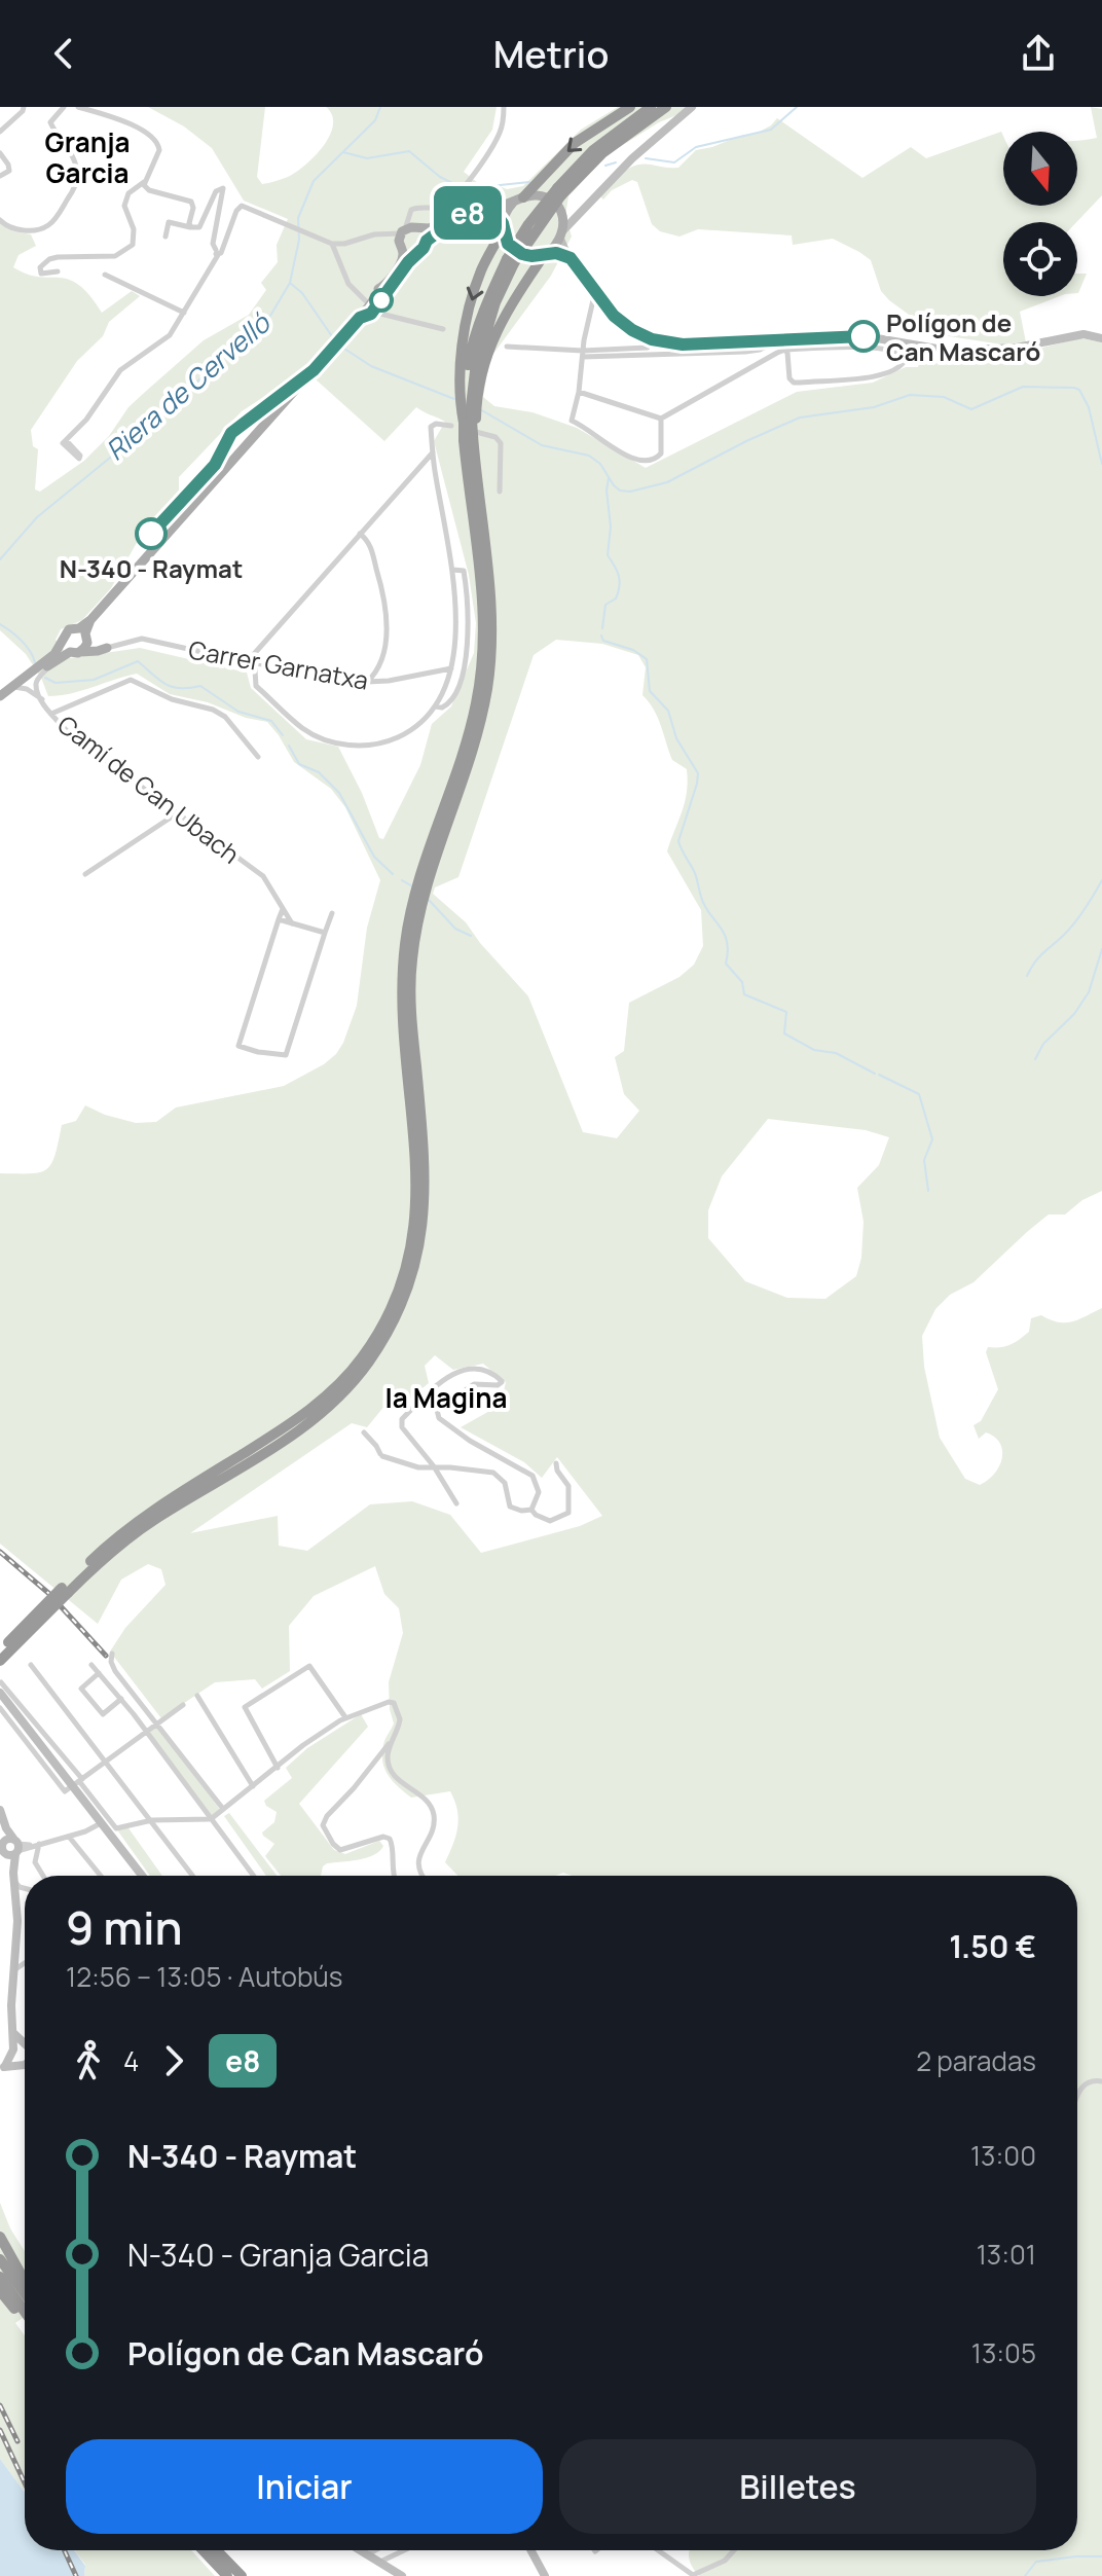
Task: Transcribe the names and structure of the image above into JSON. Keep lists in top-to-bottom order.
{
  "streets": {
    "street": ["Carrer Garnatxa", "Camí de Can Ubach"]
  },
  "districts": ["Granja Garcia", "la Magina"],
  "water": ["Riera de Cervelló"],
  "places": ["Polígon de Can Mascaró", "N-340 - Raymat"],
  "lines": ["bus line e8"],
  "north": "bottom",
  "page": {
    "header": "Metrio",
    "on_map": "e8",
    "heading": ["9 min", "12:56 – 13:05 · Autobús", "1.50 €"],
    "legs": ["4", "e8", "2 paradas"],
    "list": [
      {
        "name": "N-340 - Raymat",
        "value": "13:00"
      },
      {
        "name": "N-340 - Granja Garcia",
        "value": "13:01"
      },
      {
        "name": "Polígon de Can Mascaró",
        "value": "13:05"
      }
    ],
    "buttons": ["Iniciar", "Billetes"]
  }
}
